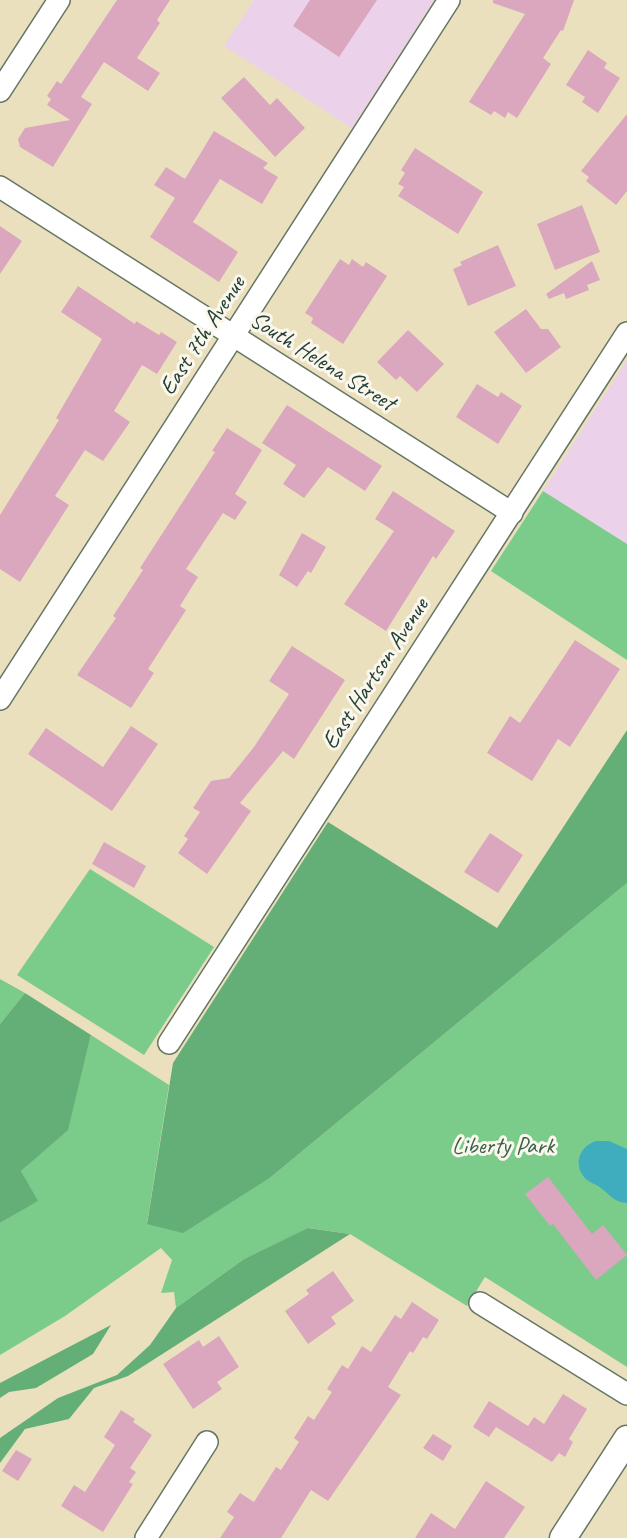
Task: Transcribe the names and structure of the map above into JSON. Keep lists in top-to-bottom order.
{
  "streets": {
    "street": ["East 7th Avenue", "South Helena Street", "East Hartson Avenue"]
  },
  "crossings": [
    ["East 7th Avenue", "South Helena Street"],
    ["South Helena Street", "East Hartson Avenue"]
  ],
  "parks": ["Liberty Park"]
}
